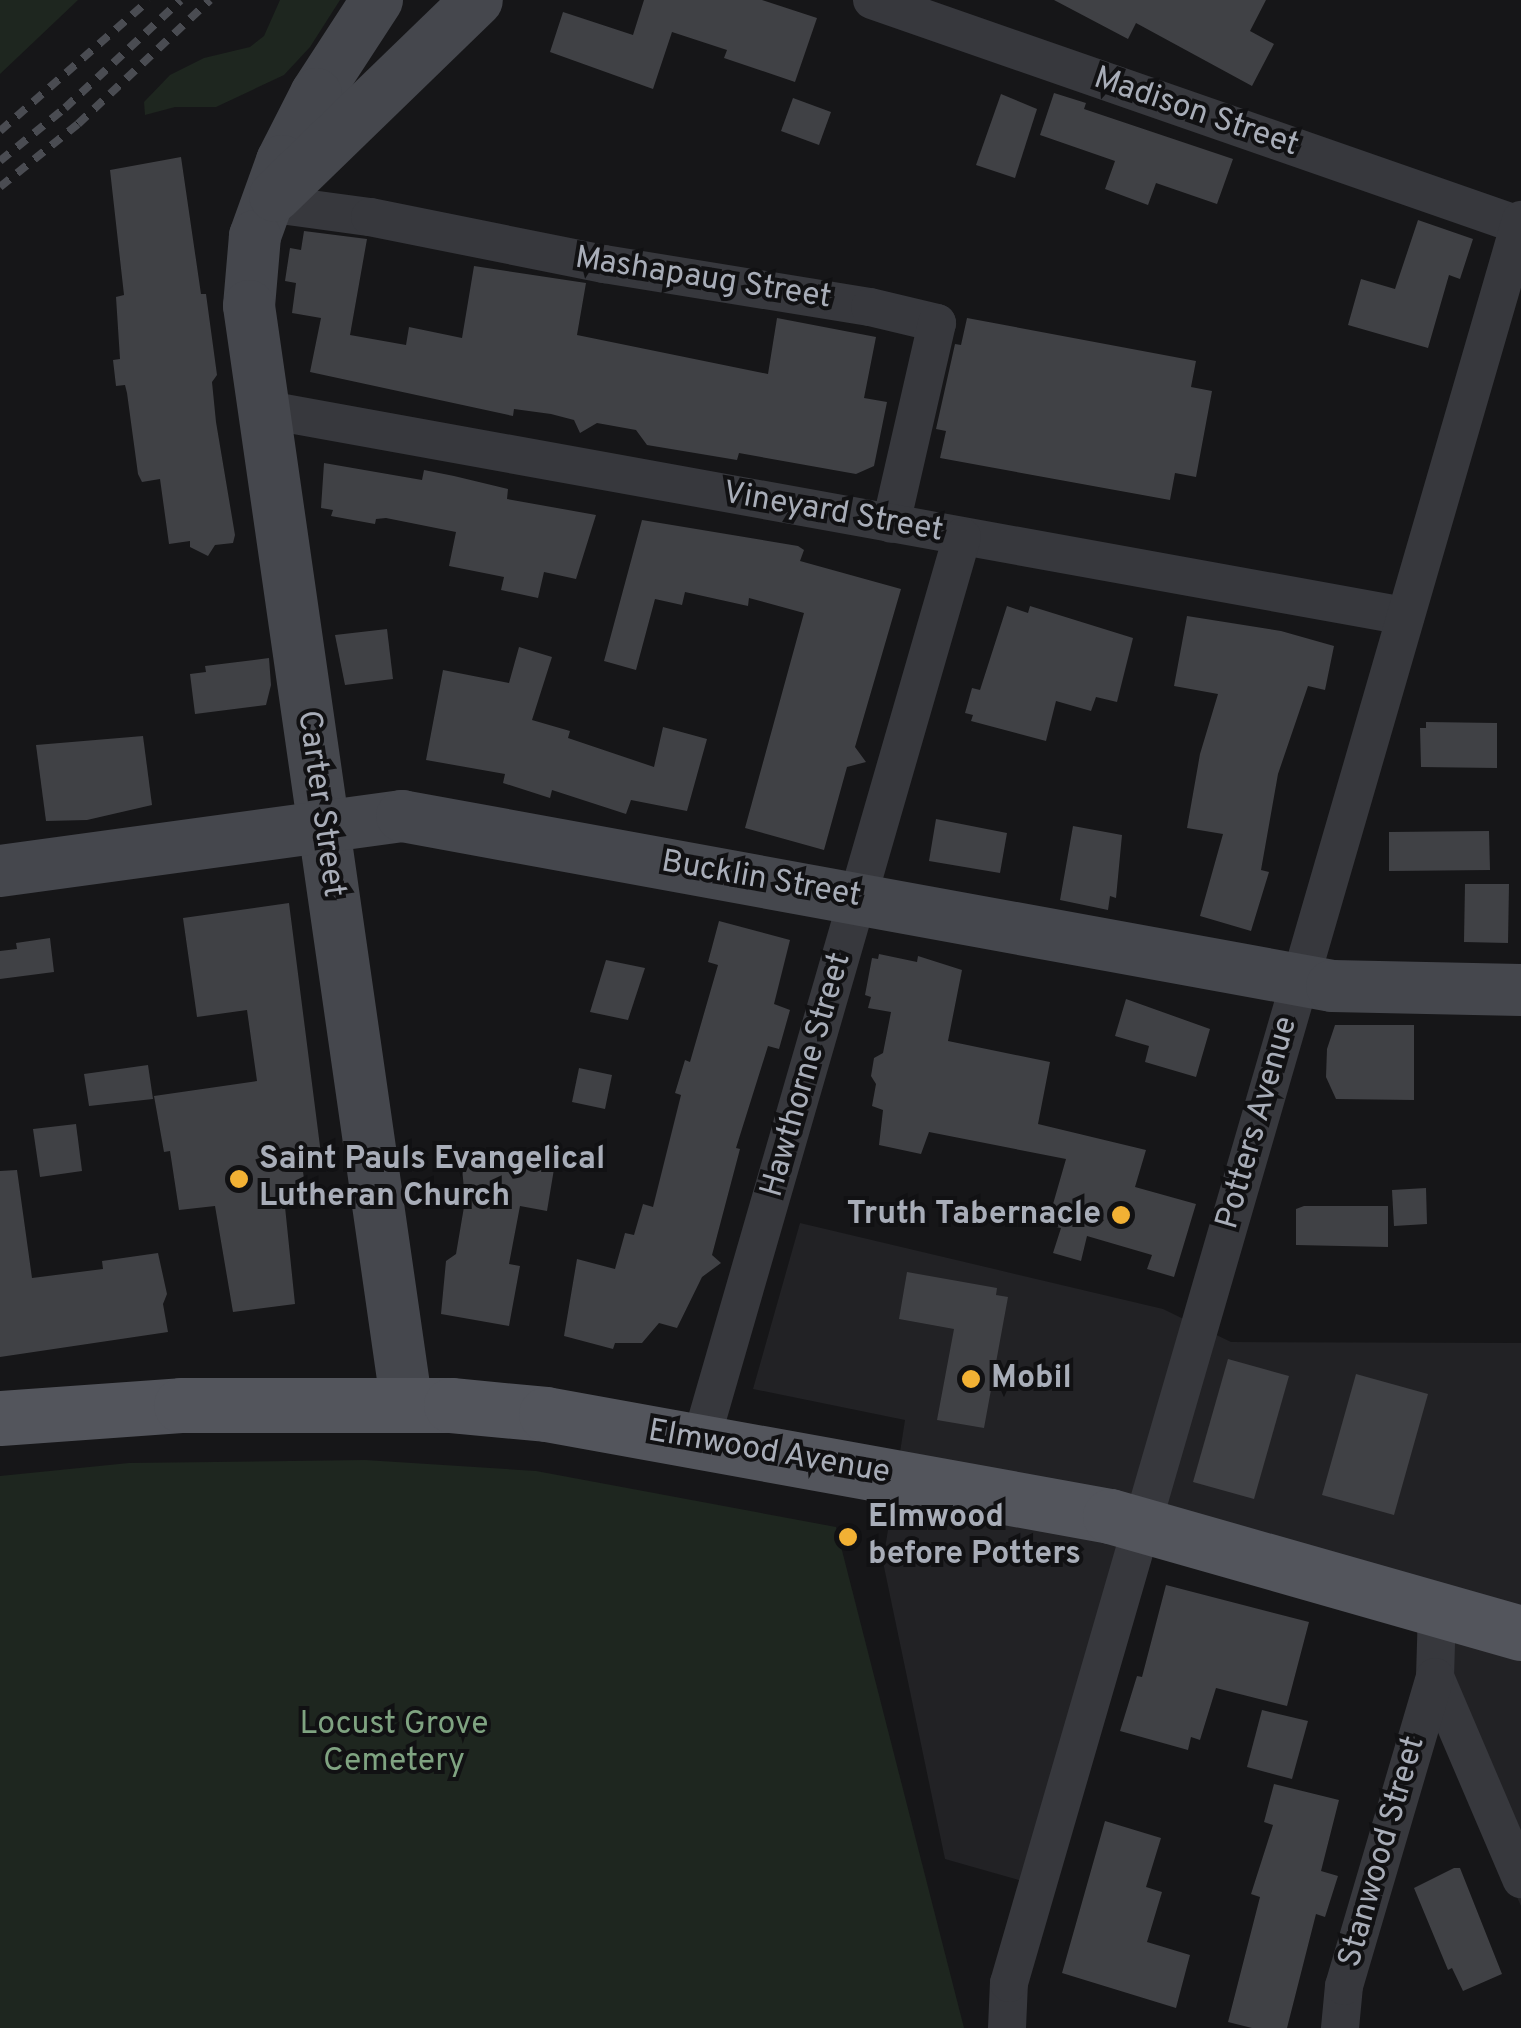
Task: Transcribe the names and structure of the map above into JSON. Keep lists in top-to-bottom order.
{
  "streets": {
    "main road": ["Carter Street", "Bucklin Street", "Elmwood Avenue"],
    "street": [
      "Madison Street",
      "Mashapaug Street",
      "Vineyard Street",
      "Hawthorne Street",
      "Potters Avenue",
      "Stanwood Street"
    ]
  },
  "crossings": [
    ["Madison Street", "Potters Avenue"],
    ["Mashapaug Street", "Vineyard Street"],
    ["Mashapaug Street", "Carter Street"],
    ["Vineyard Street", "Carter Street"],
    ["Vineyard Street", "Hawthorne Street"],
    ["Vineyard Street", "Potters Avenue"],
    ["Carter Street", "Bucklin Street"],
    ["Carter Street", "Elmwood Avenue"],
    ["Bucklin Street", "Hawthorne Street"],
    ["Bucklin Street", "Potters Avenue"],
    ["Hawthorne Street", "Elmwood Avenue"],
    ["Potters Avenue", "Elmwood Avenue"]
  ],
  "parks": ["Locust Grove Cemetery"],
  "places": [
    "Saint Pauls Evangelical Lutheran Church",
    "Truth Tabernacle",
    "Mobil",
    "Elmwood before Potters"
  ]
}
